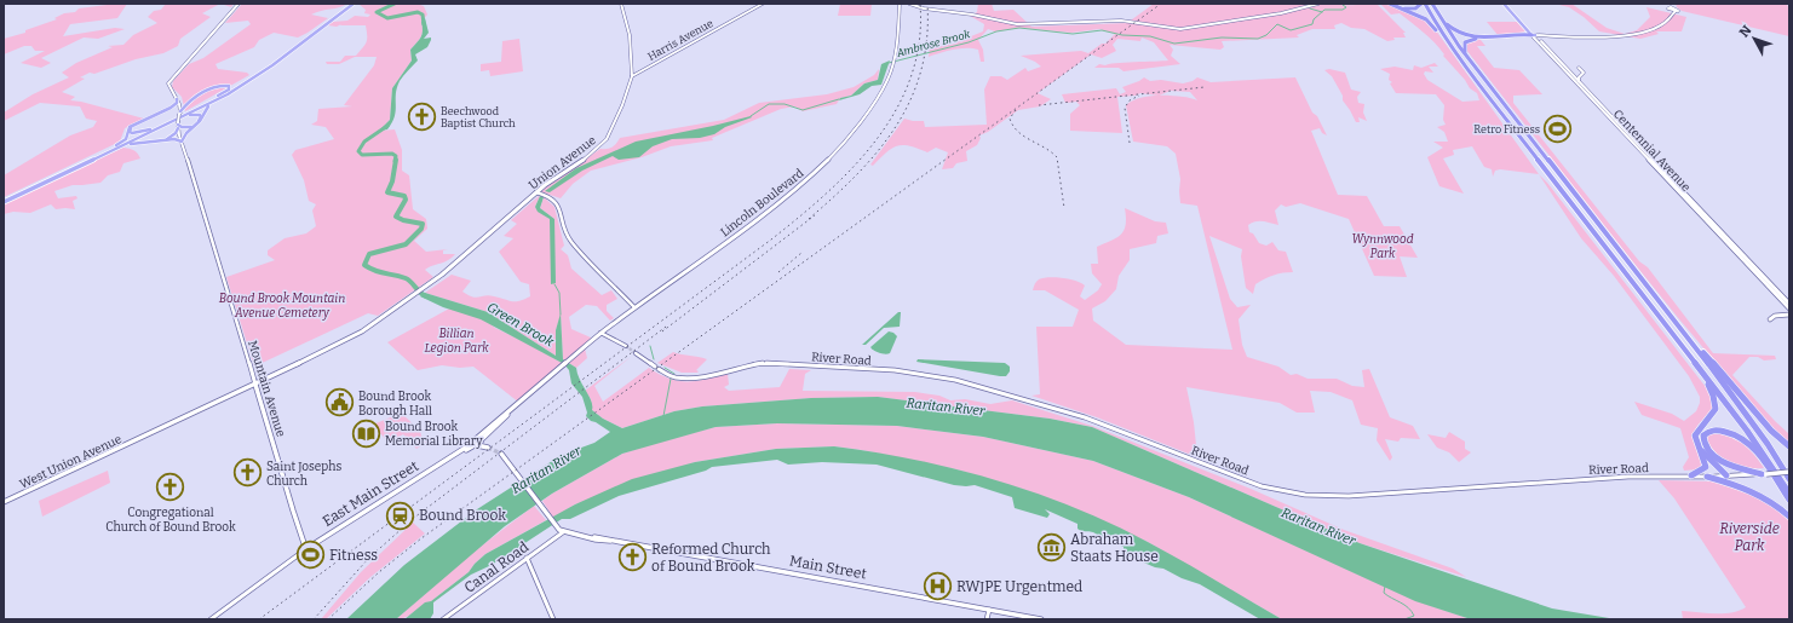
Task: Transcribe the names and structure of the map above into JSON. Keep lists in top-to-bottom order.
{
  "streets": {
    "highway": ["Centennial Avenue"],
    "main road": [
      "Union Avenue",
      "Lincoln Boulevard",
      "River Road",
      "Mountain Avenue",
      "West Union Avenue",
      "East Main Street",
      "Main Street"
    ],
    "street": ["Harris Avenue", "Canal Road"]
  },
  "crossings": [
    ["Harris Avenue", "Union Avenue"],
    ["Union Avenue", "Mountain Avenue"],
    ["Union Avenue", "West Union Avenue"],
    ["Lincoln Boulevard", "East Main Street"],
    ["Mountain Avenue", "West Union Avenue"],
    ["Mountain Avenue", "East Main Street"],
    ["Canal Road", "Main Street"]
  ],
  "water": ["Ambrose Brook", "Green Brook", "Raritan River"],
  "parks": [
    "Wynnwood Park",
    "Bound Brook Mountain Avenue Cemetery",
    "Billian Legion Park",
    "Riverside Park"
  ],
  "places": {
    "church": [
      "Beechwood Baptist Church",
      "Saint Josephs Church",
      "Congregational Church of Bound Brook",
      "Reformed Church of Bound Brook"
    ],
    "sports": ["Retro Fitness", "Fitness"],
    "public building": ["Bound Brook Borough Hall"],
    "library": ["Bound Brook Memorial Library"],
    "station": ["Bound Brook"],
    "museum": ["Abraham Staats House"],
    "hospital": ["RWJPE Urgentmed"]
  },
  "north": "top left"
}
